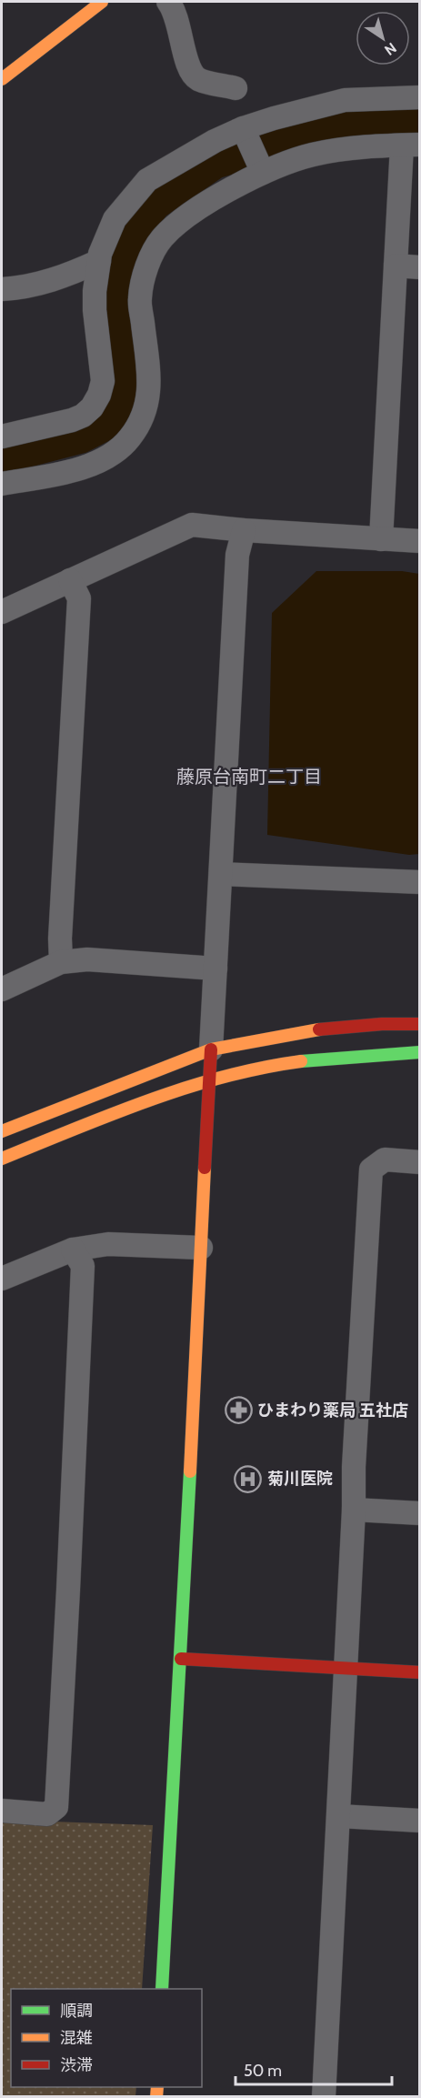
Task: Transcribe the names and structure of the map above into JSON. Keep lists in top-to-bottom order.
{
  "districts": ["藤原台南町二丁目"],
  "places": {
    "pharmacy": ["ひまわり薬局 五社店"],
    "hospital": ["菊川医院"]
  },
  "legend": ["順調", "混雑", "渋滞"],
  "scale_bar": "50 m",
  "north": "bottom right"
}
